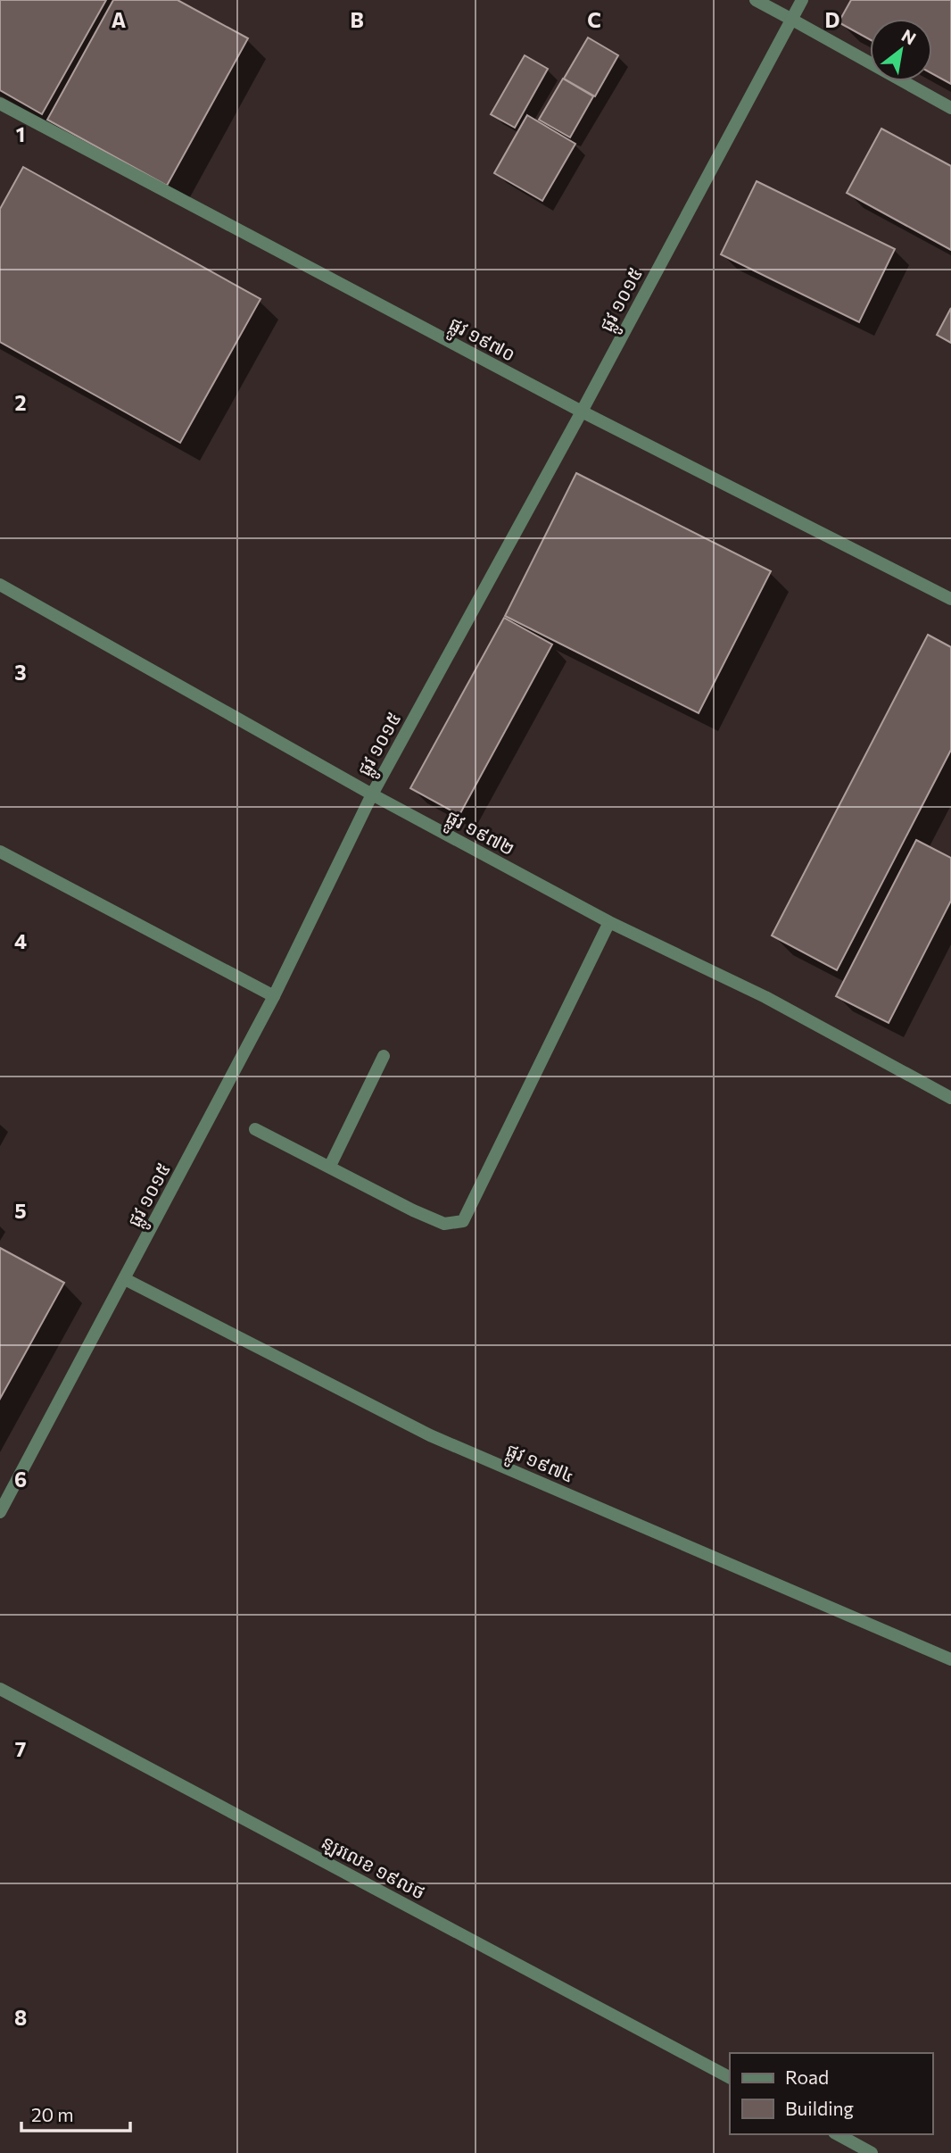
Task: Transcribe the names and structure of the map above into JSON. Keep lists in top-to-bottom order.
{
  "streets": {
    "street": [
      "ផ្លូវ ១០១៥",
      "ផ្លូវ ១៩៧០",
      "ផ្លូវ ១៩៧២",
      "ផ្លូវ ១៩៧៤",
      "ន្ឡរលេខ ១៩លថ"
    ]
  },
  "crossings": [
    ["ផ្លូវ ១០១៥", "ផ្លូវ ១៩៧០"],
    ["ផ្លូវ ១០១៥", "ផ្លូវ ១៩៧២"],
    ["ផ្លូវ ១០១៥", "ផ្លូវ ១៩៧៤"]
  ],
  "legend": ["Road", "Building"],
  "scale_bar": "20 m",
  "north": "top right",
  "grid": {
    "columns": [
      "A",
      "B",
      "C",
      "D"
    ],
    "rows": [
      "1",
      "2",
      "3",
      "4",
      "5",
      "6",
      "7",
      "8"
    ]
  }
}
